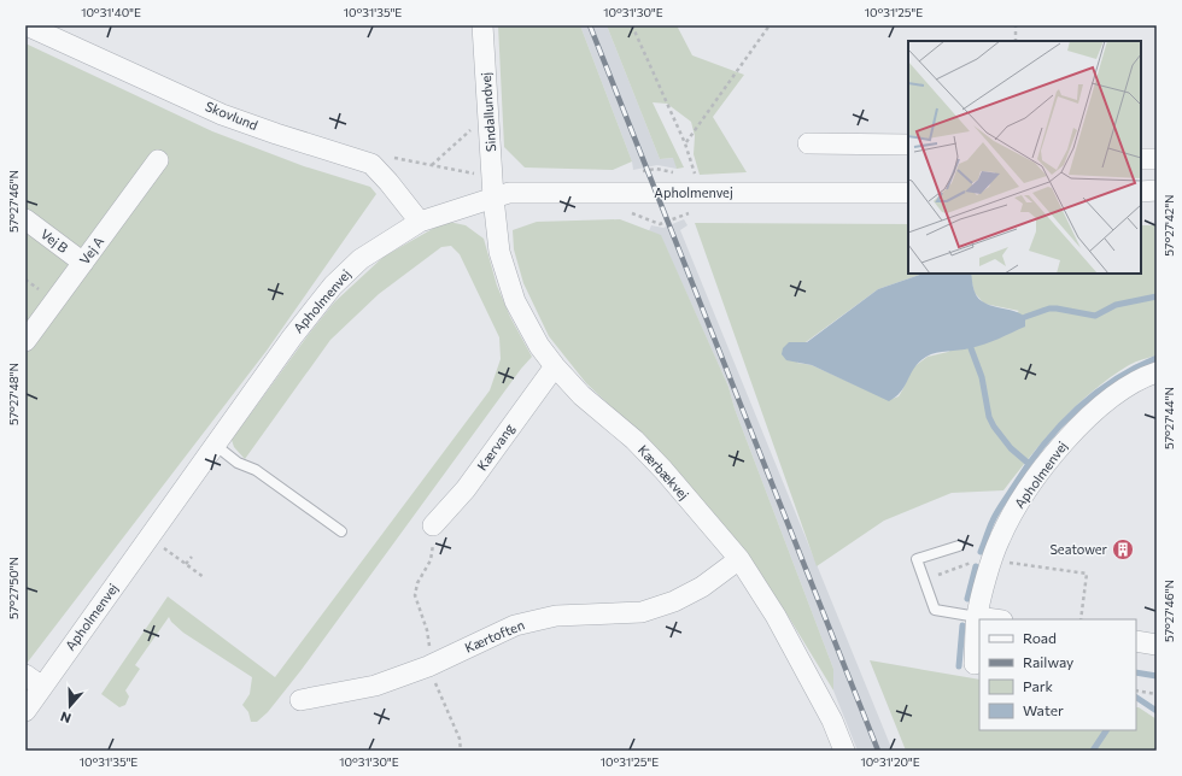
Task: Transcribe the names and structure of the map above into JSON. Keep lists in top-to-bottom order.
{
  "streets": {
    "street": [
      "Sindallundvej",
      "Skovlund",
      "Apholmenvej",
      "Vej B",
      "Vej A",
      "Kærvang",
      "Kærbækvej",
      "Kærtoften"
    ]
  },
  "crossings": [
    ["Sindallundvej", "Apholmenvej"],
    ["Sindallundvej", "Kærbækvej"],
    ["Skovlund", "Apholmenvej"],
    ["Apholmenvej", "Kærbækvej"],
    ["Vej B", "Vej A"],
    ["Kærvang", "Kærbækvej"],
    ["Kærbækvej", "Kærtoften"]
  ],
  "places": {
    "building": ["Seatower"]
  },
  "legend": [
    "Road",
    "Railway",
    "Park",
    "Water"
  ],
  "north": "bottom",
  "coordinates": [
    "10°31'40\"E",
    "10°31'35\"E",
    "10°31'30\"E",
    "10°31'25\"E",
    "57°27'46\"N",
    "57°27'42\"N",
    "57°27'48\"N",
    "57°27'44\"N",
    "57°27'50\"N",
    "10°31'20\"E"
  ]
}
